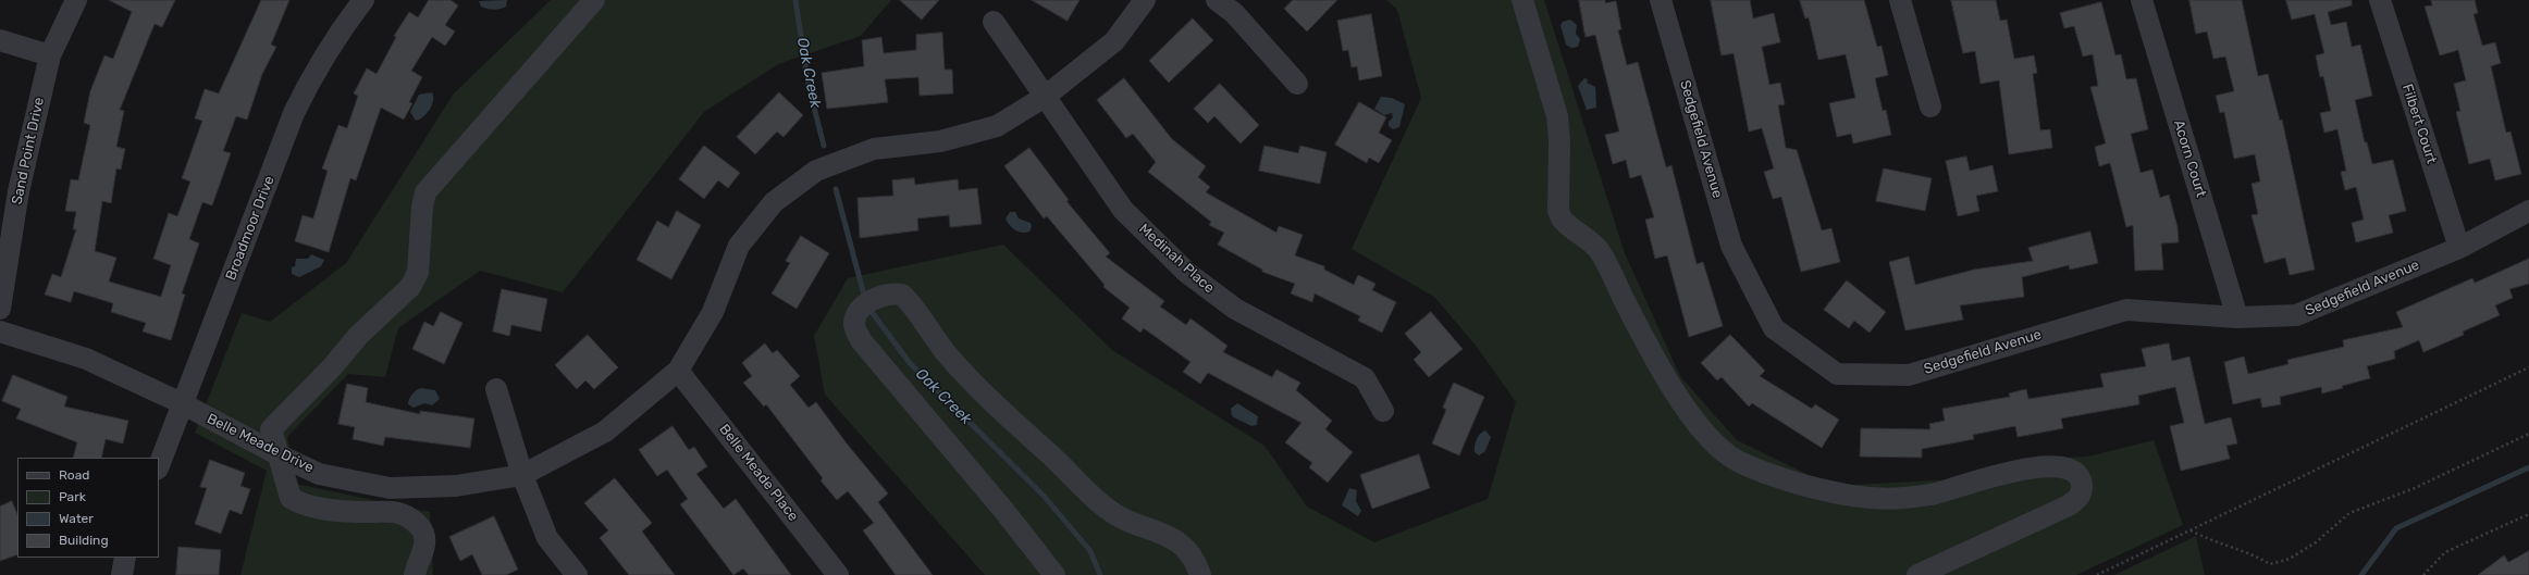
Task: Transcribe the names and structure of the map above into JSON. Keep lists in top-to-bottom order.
{
  "streets": {
    "street": [
      "Filbert Court",
      "Sedgefield Avenue",
      "Sand Point Drive",
      "Acorn Court",
      "Broadmoor Drive",
      "Medinah Place",
      "Belle Meade Drive",
      "Belle Meade Place"
    ]
  },
  "crossings": [
    ["Filbert Court", "Sedgefield Avenue"],
    ["Sedgefield Avenue", "Acorn Court"],
    ["Broadmoor Drive", "Belle Meade Drive"],
    ["Medinah Place", "Belle Meade Drive"],
    ["Belle Meade Drive", "Belle Meade Place"]
  ],
  "water": ["Oak Creek"],
  "legend": [
    "Road",
    "Park",
    "Water",
    "Building"
  ]
}
